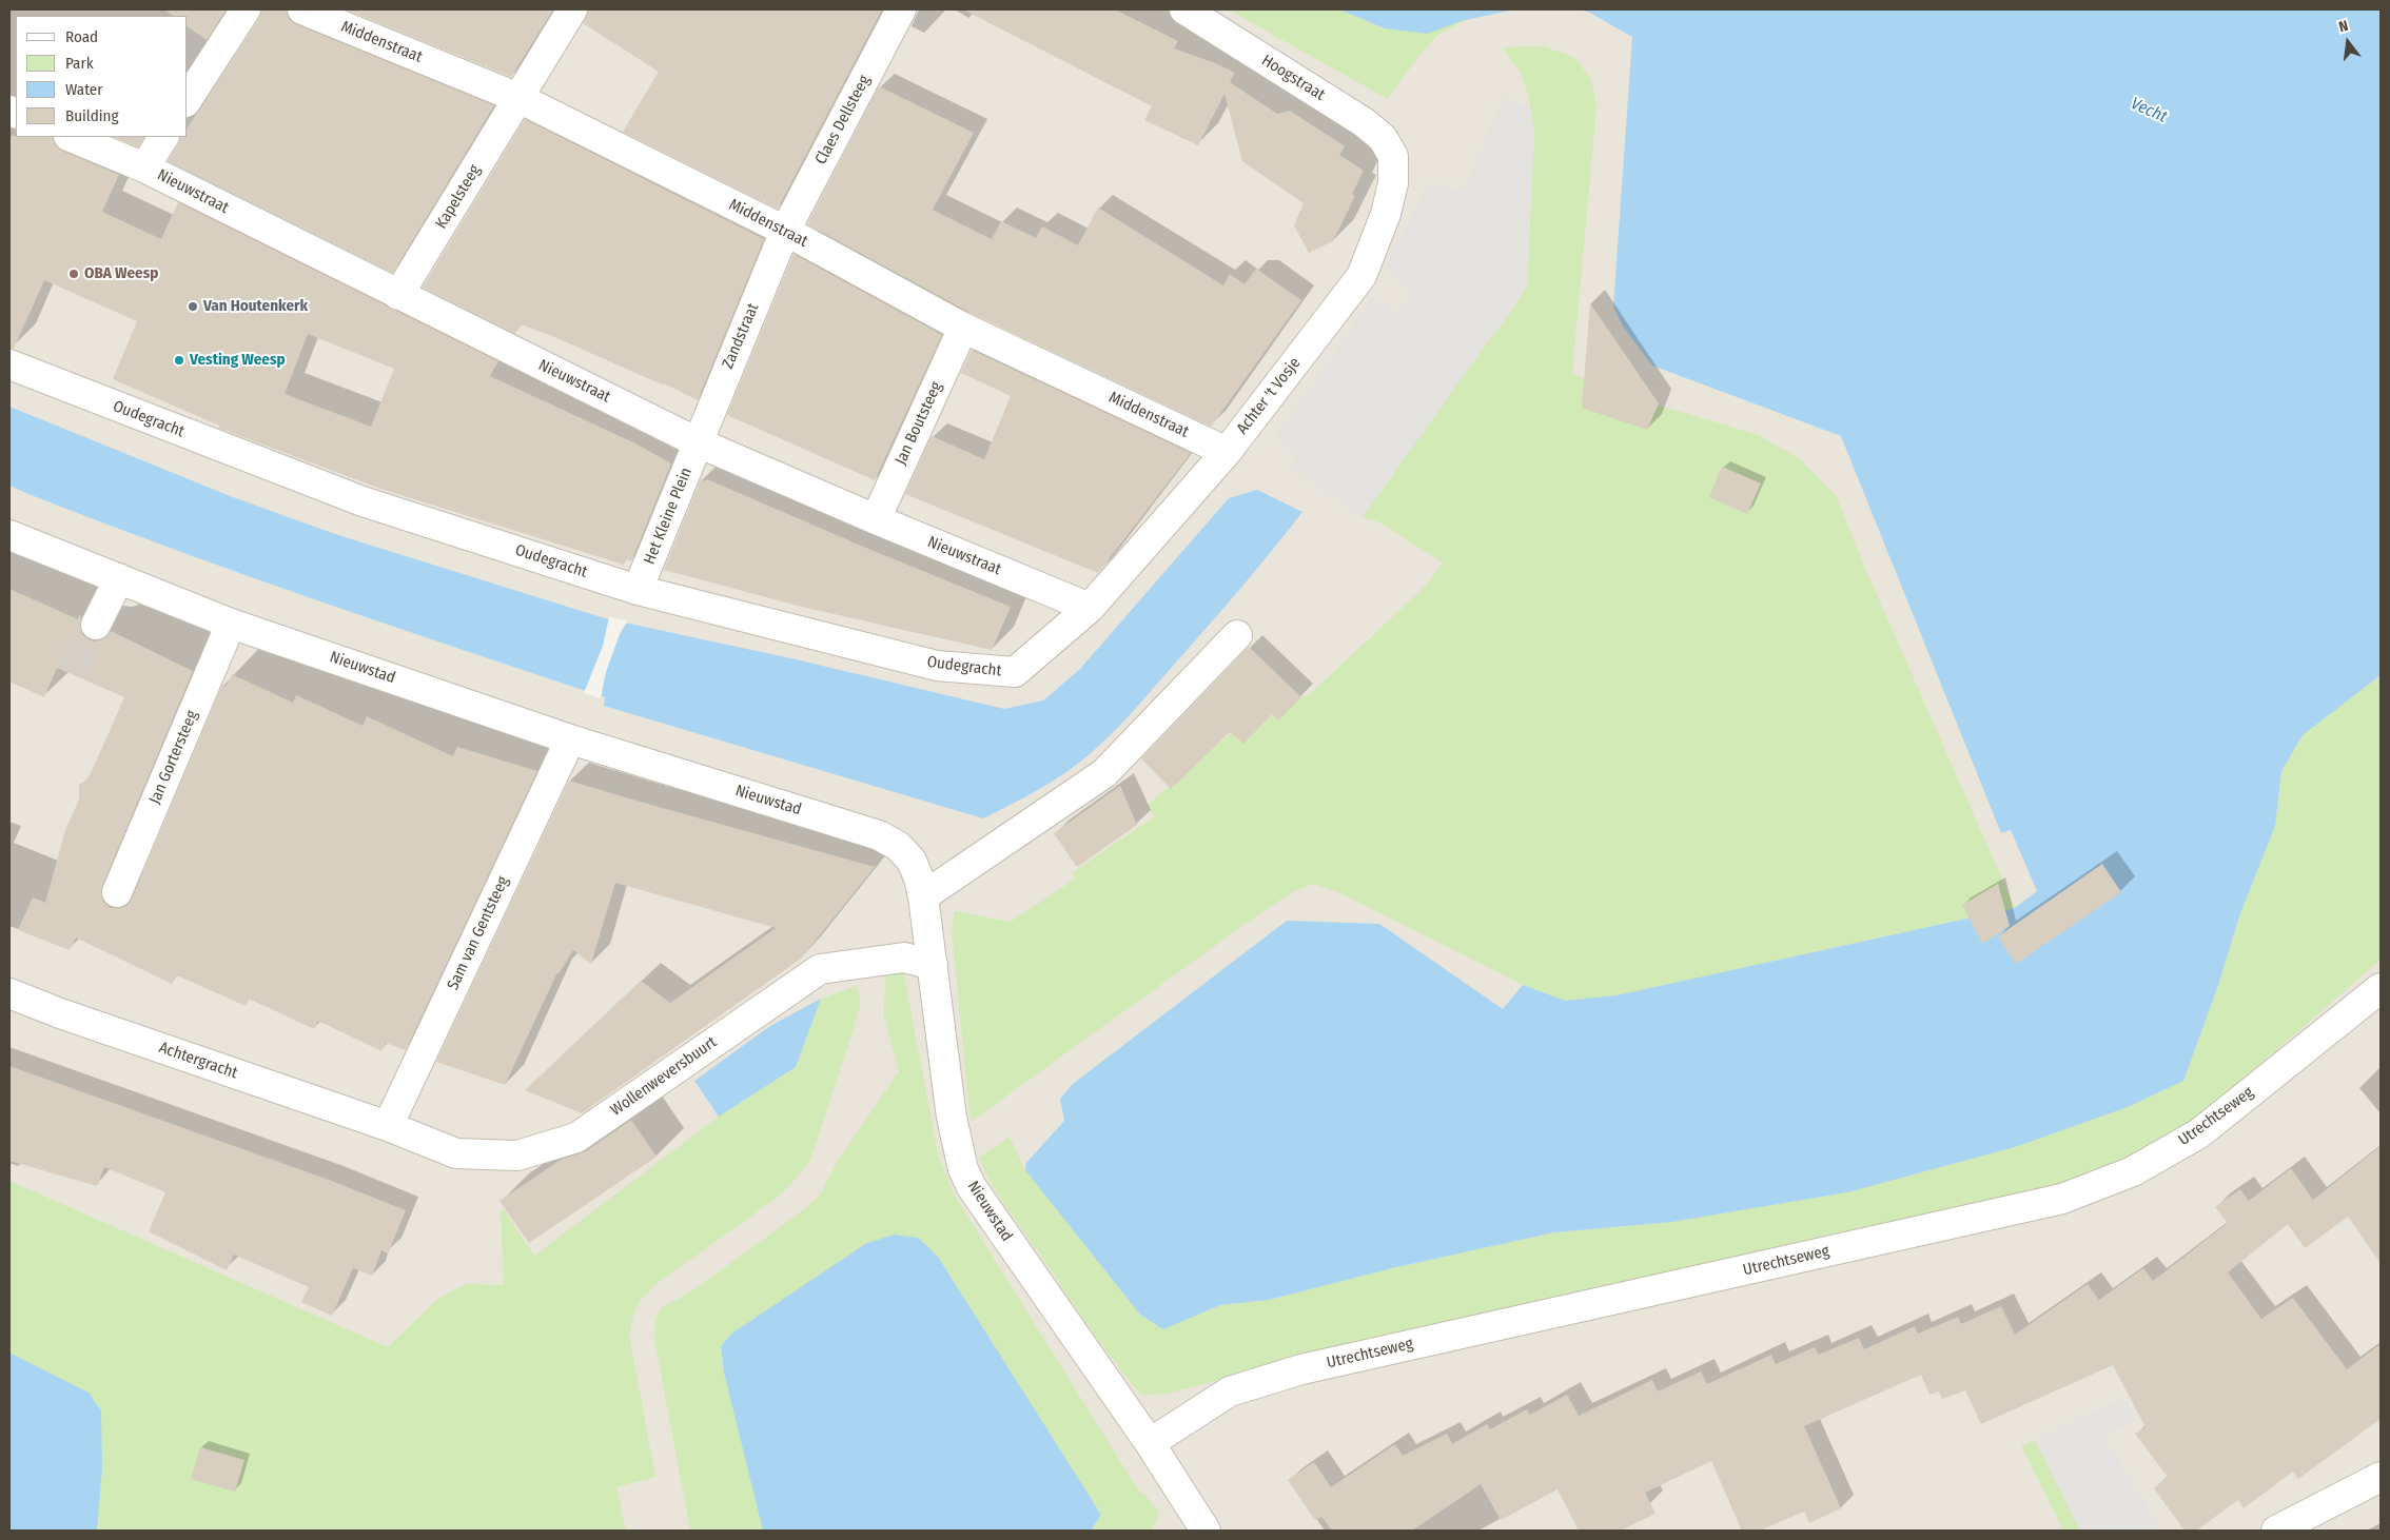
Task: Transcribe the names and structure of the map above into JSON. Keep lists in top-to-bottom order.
{
  "streets": {
    "street": [
      "Middenstraat",
      "Hoogstraat",
      "Claes Dellsteeg",
      "Nieuwstraat",
      "Kapelsteeg",
      "Zandstraat",
      "Achter 't Vosje",
      "Oudegracht",
      "Jan Boutsteeg",
      "Het Kleine Plein",
      "Nieuwstad",
      "Jan Gortersteeg",
      "Sam van Gentsteeg",
      "Achtergracht",
      "Wollenweversbuurt",
      "Utrechtseweg"
    ]
  },
  "crossings": [
    ["Middenstraat", "Claes Dellsteeg"],
    ["Middenstraat", "Kapelsteeg"],
    ["Middenstraat", "Zandstraat"],
    ["Middenstraat", "Achter 't Vosje"],
    ["Middenstraat", "Jan Boutsteeg"],
    ["Hoogstraat", "Achter 't Vosje"],
    ["Claes Dellsteeg", "Zandstraat"],
    ["Nieuwstraat", "Kapelsteeg"],
    ["Nieuwstraat", "Zandstraat"],
    ["Nieuwstraat", "Achter 't Vosje"],
    ["Nieuwstraat", "Oudegracht"],
    ["Nieuwstraat", "Jan Boutsteeg"],
    ["Nieuwstraat", "Het Kleine Plein"],
    ["Zandstraat", "Het Kleine Plein"],
    ["Achter 't Vosje", "Oudegracht"],
    ["Oudegracht", "Het Kleine Plein"],
    ["Nieuwstad", "Jan Gortersteeg"],
    ["Nieuwstad", "Sam van Gentsteeg"],
    ["Nieuwstad", "Wollenweversbuurt"],
    ["Nieuwstad", "Utrechtseweg"],
    ["Sam van Gentsteeg", "Achtergracht"],
    ["Sam van Gentsteeg", "Wollenweversbuurt"],
    ["Achtergracht", "Wollenweversbuurt"]
  ],
  "water": ["Vecht"],
  "places": ["OBA Weesp", "Van Houtenkerk", "Vesting Weesp"],
  "legend": [
    "Road",
    "Park",
    "Water",
    "Building"
  ],
  "north": "top"
}
